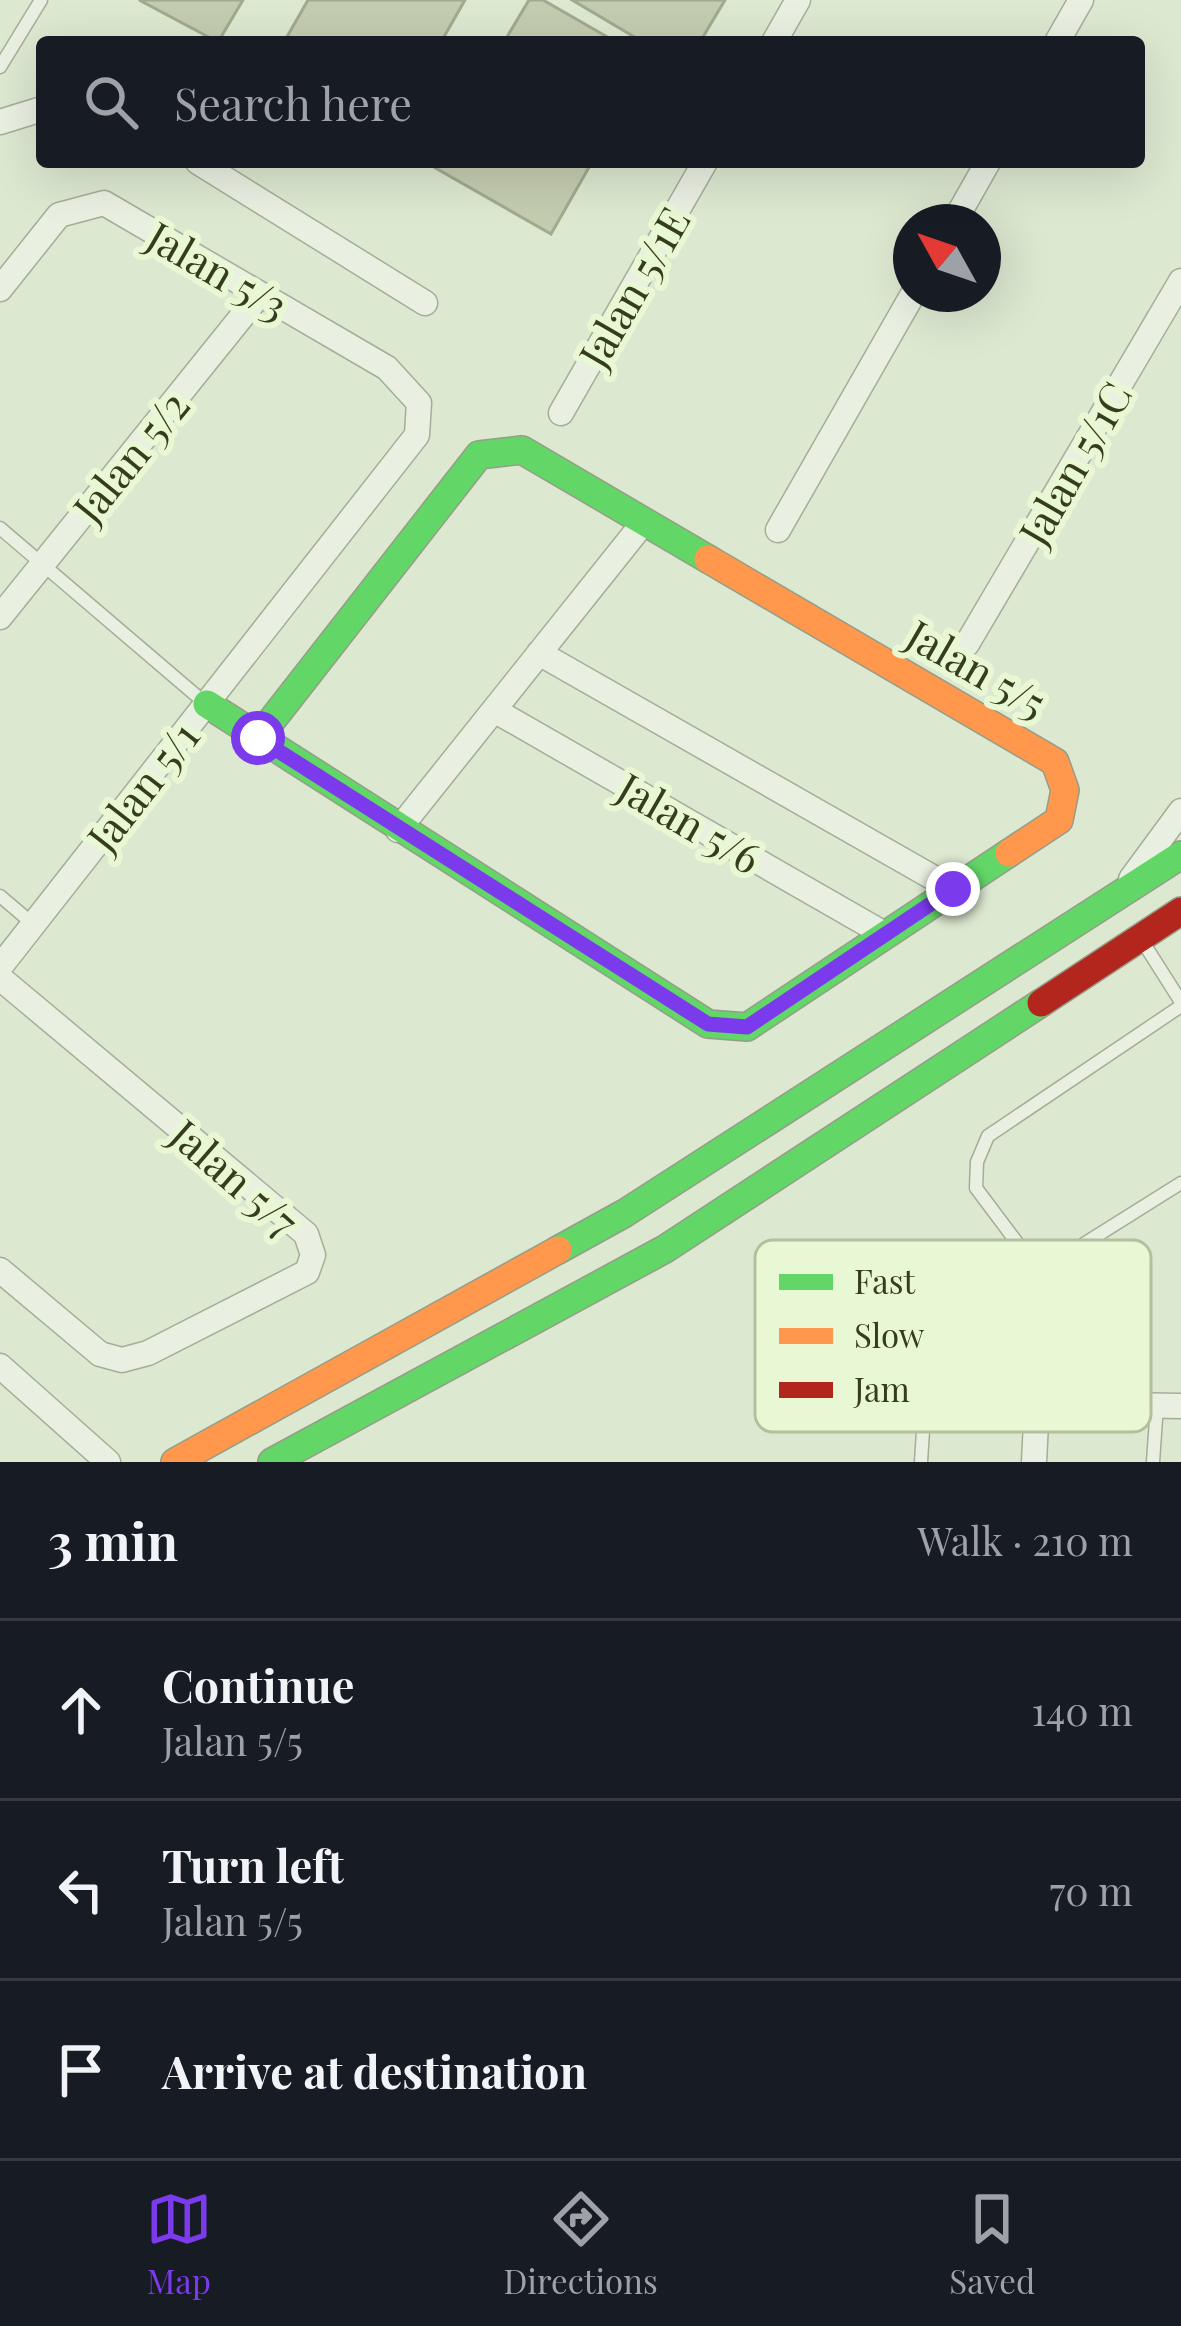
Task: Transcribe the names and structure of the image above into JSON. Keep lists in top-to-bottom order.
{
  "streets": {
    "street": [
      "Jalan 5/3",
      "Jalan 5/1E",
      "Jalan 5/2",
      "Jalan 5/1C",
      "Jalan 5/5",
      "Jalan 5/1",
      "Jalan 5/6",
      "Jalan 5/7"
    ]
  },
  "crossings": [
    ["Jalan 5/3", "Jalan 5/2"],
    ["Jalan 5/3", "Jalan 5/1"],
    ["Jalan 5/5", "Jalan 5/1"],
    ["Jalan 5/5", "Jalan 5/6"]
  ],
  "legend": ["Fast", "Slow", "Jam"],
  "north": "top left",
  "page": {
    "search": "Search here",
    "heading": ["3 min", "Walk · 210 m"],
    "list": [
      ["Continue", "Jalan 5/5", "140 m"],
      ["Turn left", "Jalan 5/5", "70 m"],
      "Arrive at destination"
    ],
    "nav": ["Map", "Directions", "Saved"]
  }
}
